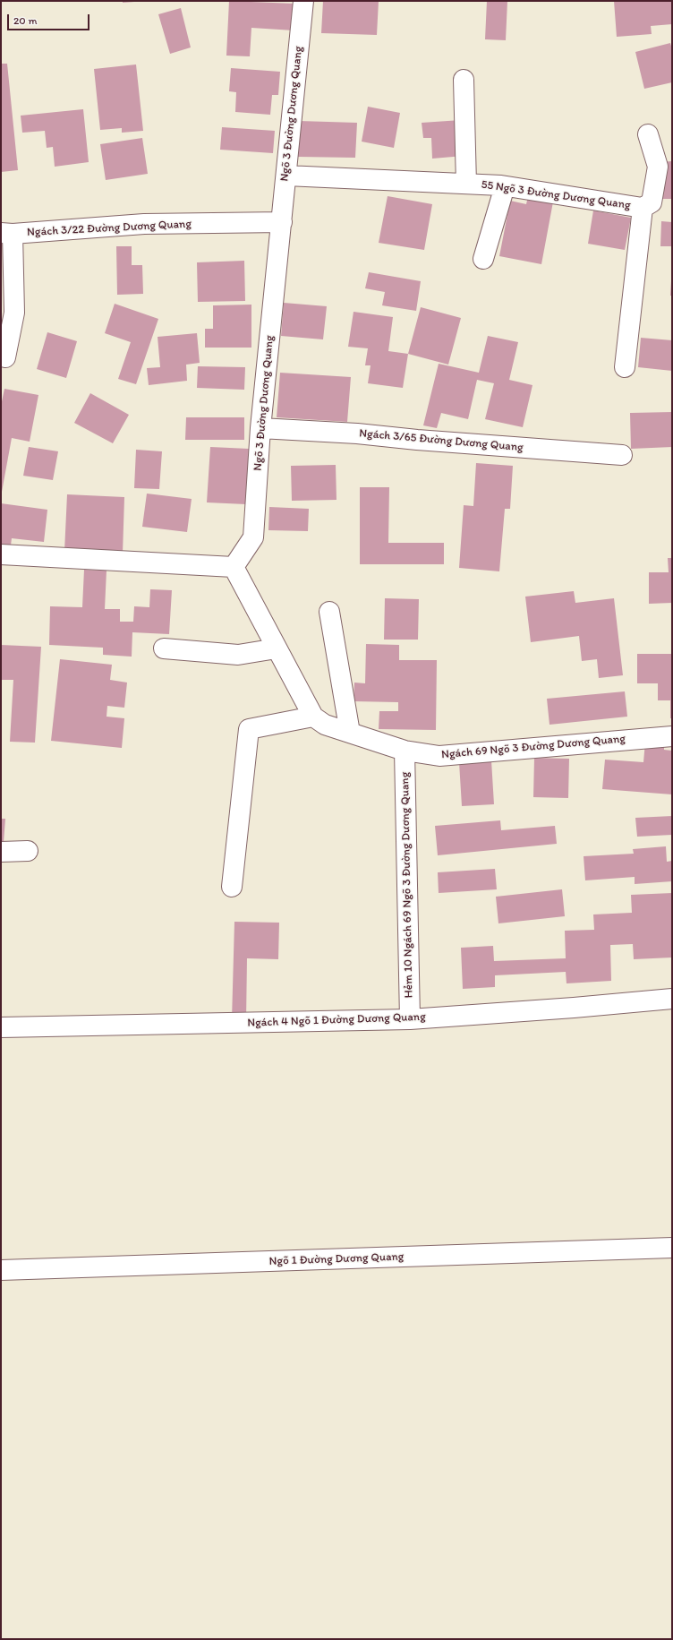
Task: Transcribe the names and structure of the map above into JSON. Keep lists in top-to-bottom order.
{
  "streets": {
    "street": [
      "Ngõ 3 Đường Dương Quang",
      "55 Ngõ 3 Đường Dương Quang",
      "Ngách 3/22 Đường Dương Quang",
      "Ngách 3/65 Đường Dương Quang",
      "Ngách 69 Ngõ 3 Đường Dương Quang",
      "Hẻm 10 Ngách 69 Ngõ 3 Đường Dương Quang",
      "Ngách 4 Ngõ 1 Đường Dương Quang",
      "Ngõ 1 Đường Dương Quang"
    ]
  },
  "crossings": [
    ["Ngõ 3 Đường Dương Quang", "55 Ngõ 3 Đường Dương Quang"],
    ["Ngõ 3 Đường Dương Quang", "Ngách 3/22 Đường Dương Quang"],
    ["Ngõ 3 Đường Dương Quang", "Ngách 3/65 Đường Dương Quang"],
    ["Ngách 69 Ngõ 3 Đường Dương Quang", "Hẻm 10 Ngách 69 Ngõ 3 Đường Dương Quang"],
    ["Hẻm 10 Ngách 69 Ngõ 3 Đường Dương Quang", "Ngách 4 Ngõ 1 Đường Dương Quang"]
  ],
  "scale_bar": "20 m"
}
